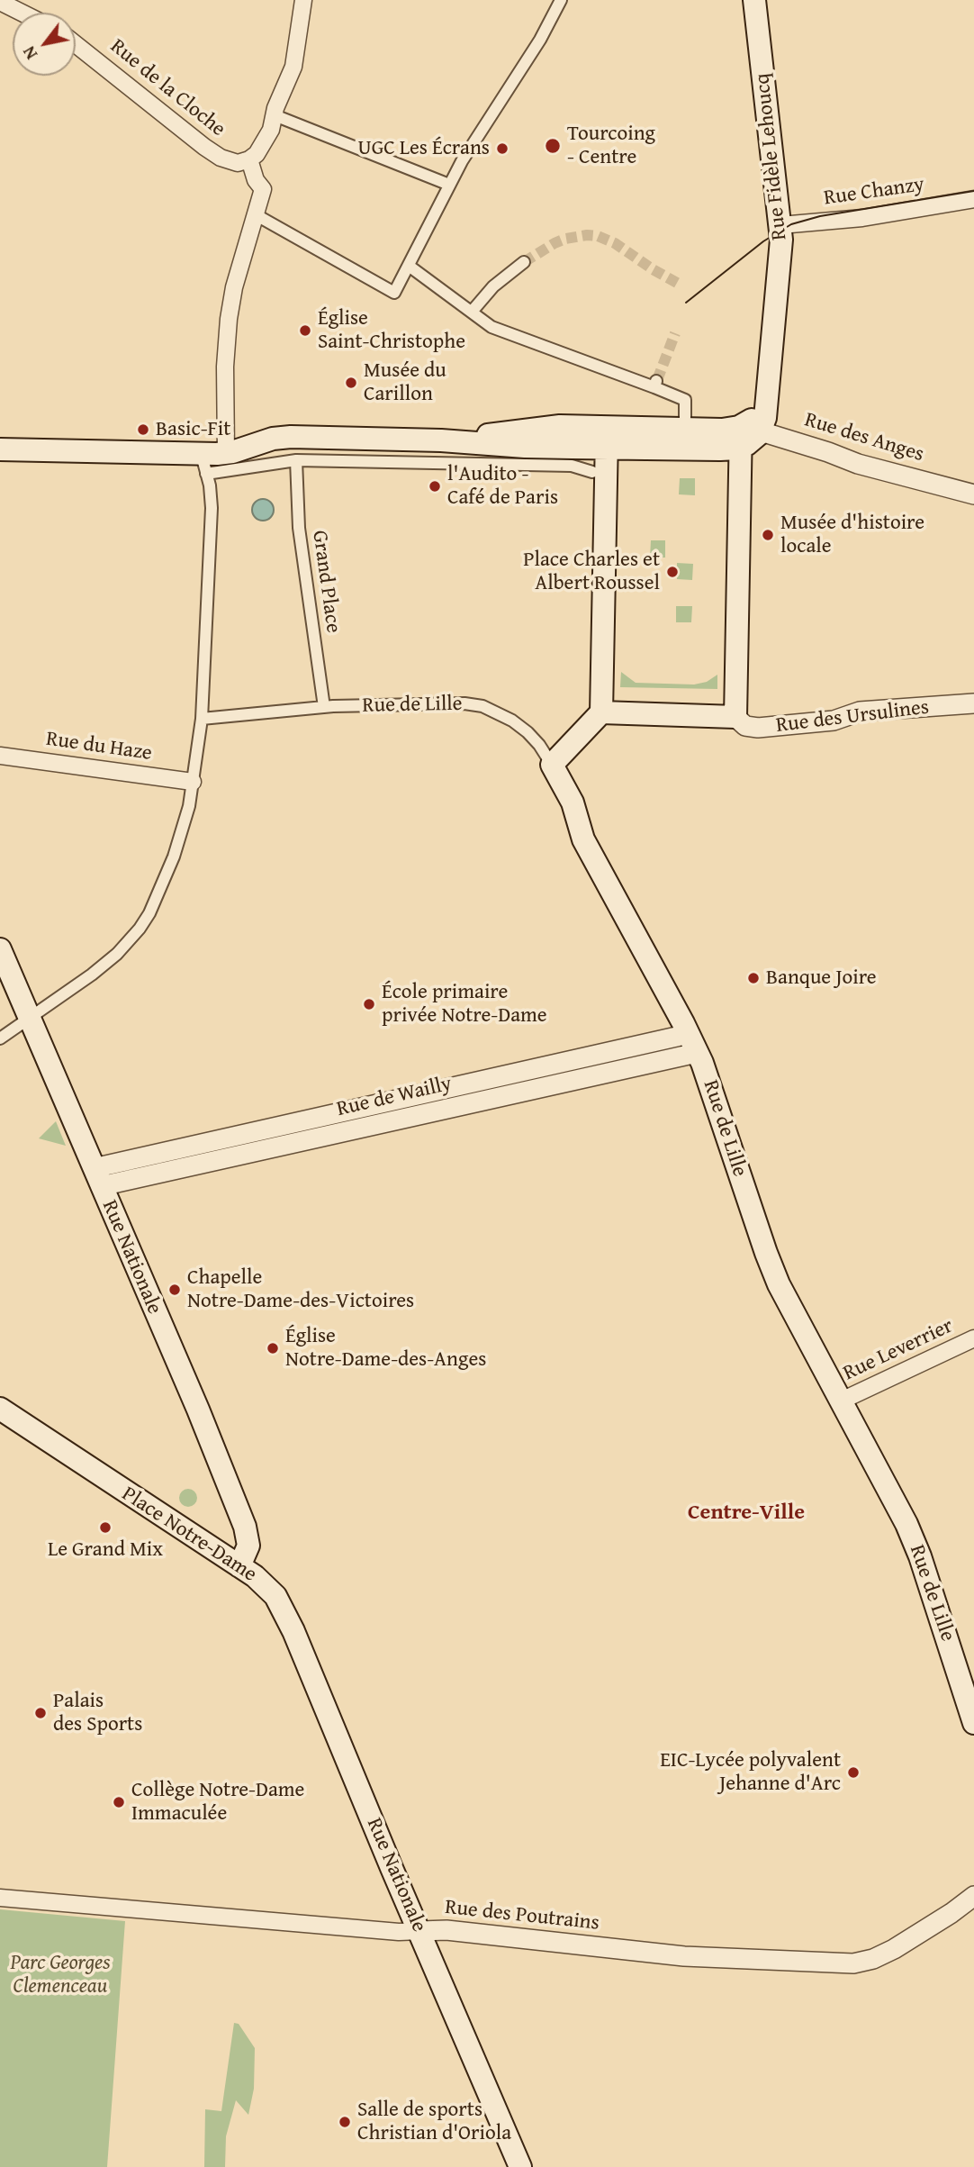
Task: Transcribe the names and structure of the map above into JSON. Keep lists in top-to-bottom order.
{
  "streets": {
    "main road": [
      "Rue Fidèle Lehoucq",
      "Rue de Lille",
      "Rue Nationale",
      "Place Notre-Dame"
    ],
    "street": [
      "Rue de la Cloche",
      "Rue Chanzy",
      "Rue des Anges",
      "Grand Place",
      "Rue des Ursulines",
      "Rue du Haze",
      "Rue de Wailly",
      "Rue Leverrier",
      "Rue des Poutrains"
    ]
  },
  "crossings": [
    ["Rue Fidèle Lehoucq", "Rue Chanzy"],
    ["Rue Fidèle Lehoucq", "Rue des Anges"],
    ["Grand Place", "Rue de Lille"],
    ["Rue de Lille", "Rue de Wailly"],
    ["Rue de Lille", "Rue Leverrier"],
    ["Rue de Wailly", "Rue Nationale"],
    ["Rue Nationale", "Place Notre-Dame"],
    ["Rue Nationale", "Rue des Poutrains"]
  ],
  "districts": ["Centre-Ville"],
  "parks": ["Parc Georges Clemenceau"],
  "places": [
    "Tourcoing - Centre",
    "UGC Les Écrans",
    "Église Saint-Christophe",
    "Musée du Carillon",
    "Basic-Fit",
    "l'Audito - Café de Paris",
    "Musée d'histoire locale",
    "Place Charles et Albert Roussel",
    "Banque Joire",
    "École primaire privée Notre-Dame",
    "Chapelle Notre-Dame-des-Victoires",
    "Église Notre-Dame-des-Anges",
    "Le Grand Mix",
    "Palais des Sports",
    "EIC-Lycée polyvalent Jehanne d'Arc",
    "Collège Notre-Dame Immaculée",
    "Salle de sports Christian d'Oriola"
  ],
  "north": "bottom left"
}
